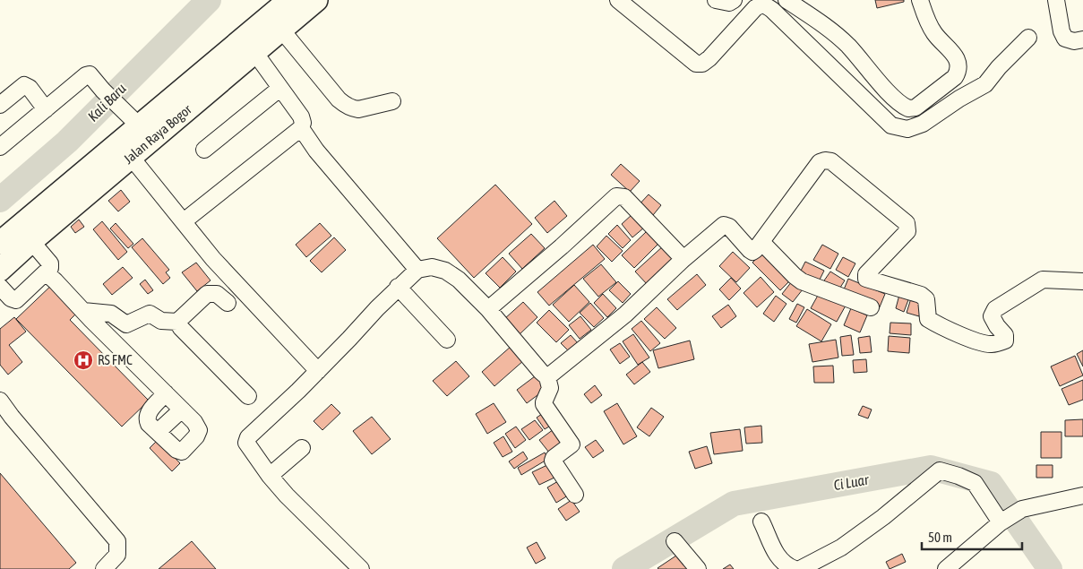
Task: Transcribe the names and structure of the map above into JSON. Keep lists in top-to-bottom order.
{
  "streets": {
    "highway": ["Jalan Raya Bogor"]
  },
  "water": ["Kali Baru", "Ci Luar"],
  "places": {
    "hospital": ["RS FMC"]
  },
  "scale_bar": "50 m"
}
